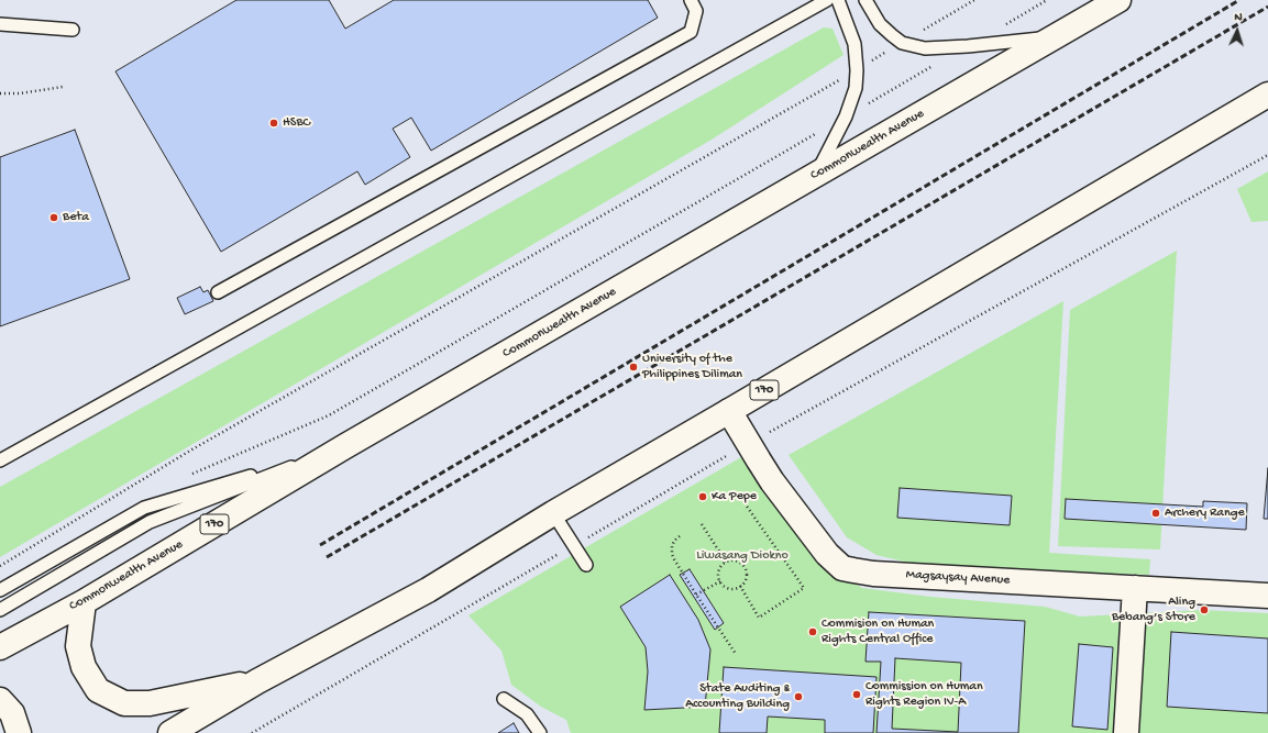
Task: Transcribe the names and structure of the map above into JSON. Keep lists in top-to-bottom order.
{
  "streets": {
    "main road": ["Commonwealth Avenue", "170", "Magsaysay Avenue"]
  },
  "crossings": [
    ["170", "Magsaysay Avenue"]
  ],
  "parks": ["Liwasang Diokno"],
  "places": [
    "HSBC",
    "Beta",
    "University of the Philippines Diliman",
    "Ka Pepe",
    "Archery Range",
    "Aling Bebang’s Store",
    "Commision on Human Rights Central Office",
    "Commission on Human Rights Region IV-A",
    "State Auditing & Accounting Building"
  ],
  "north": "top"
}
